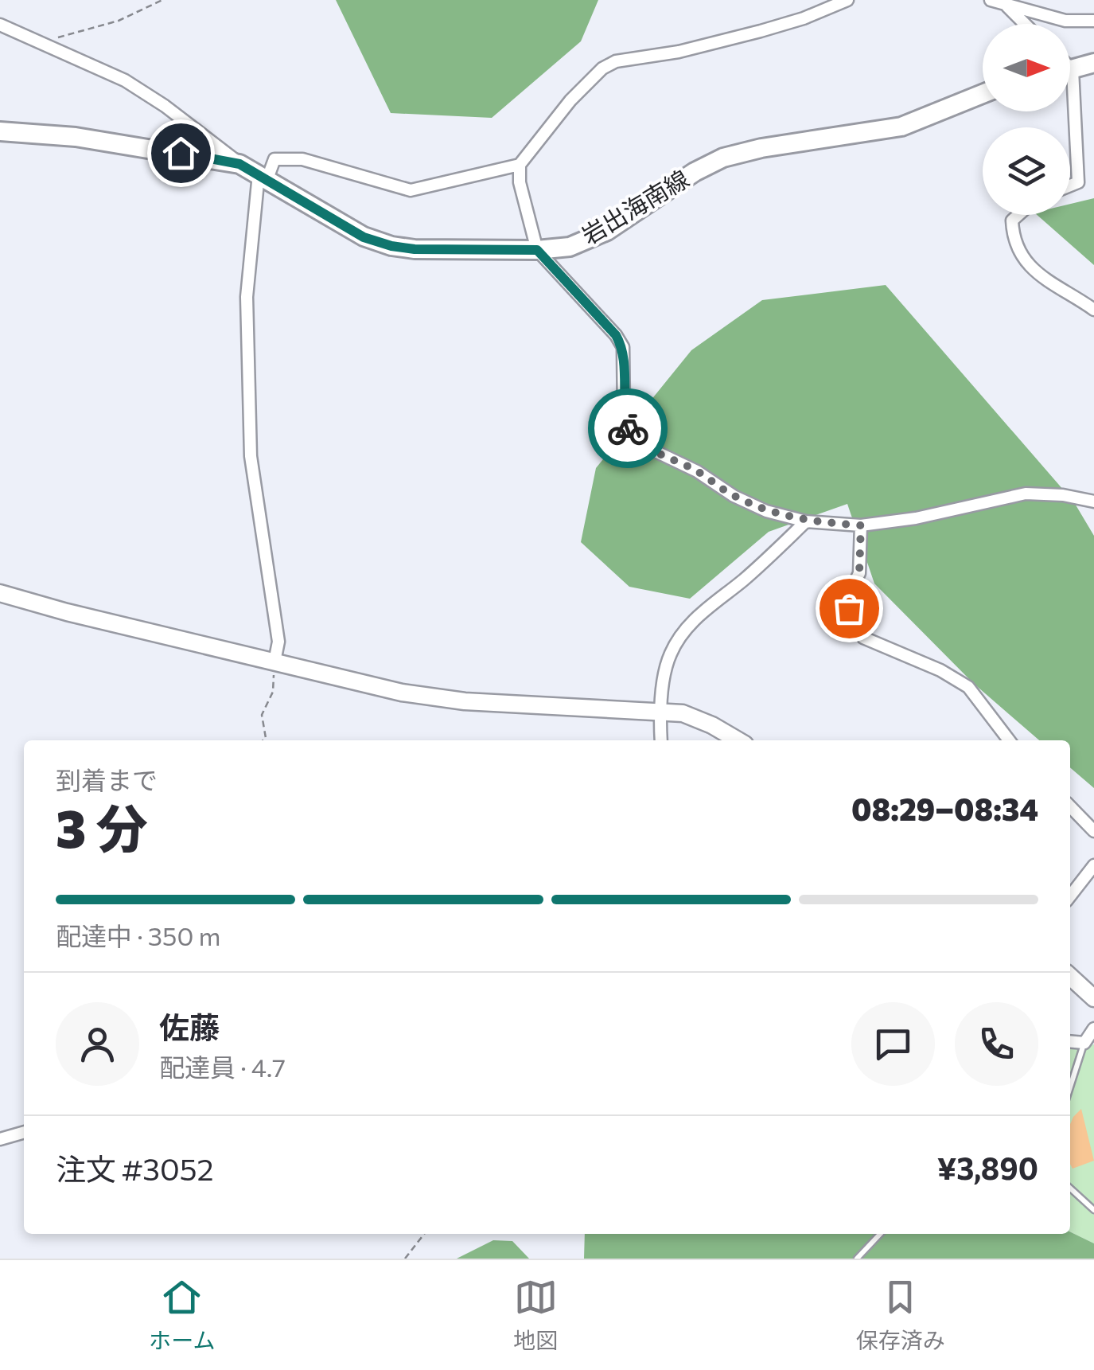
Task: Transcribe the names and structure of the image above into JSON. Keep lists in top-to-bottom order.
{
  "streets": {
    "main road": ["岩出海南線"]
  },
  "north": "right",
  "page": {
    "heading": ["3 分", "到着まで", "08:29–08:34"],
    "panel": [
      "佐藤",
      "配達員 · 4.7",
      "注文 #3052",
      "¥3,890"
    ],
    "bar": "配達中 · 350 m",
    "tabs": ["ホーム", "地図", "保存済み"]
  }
}
